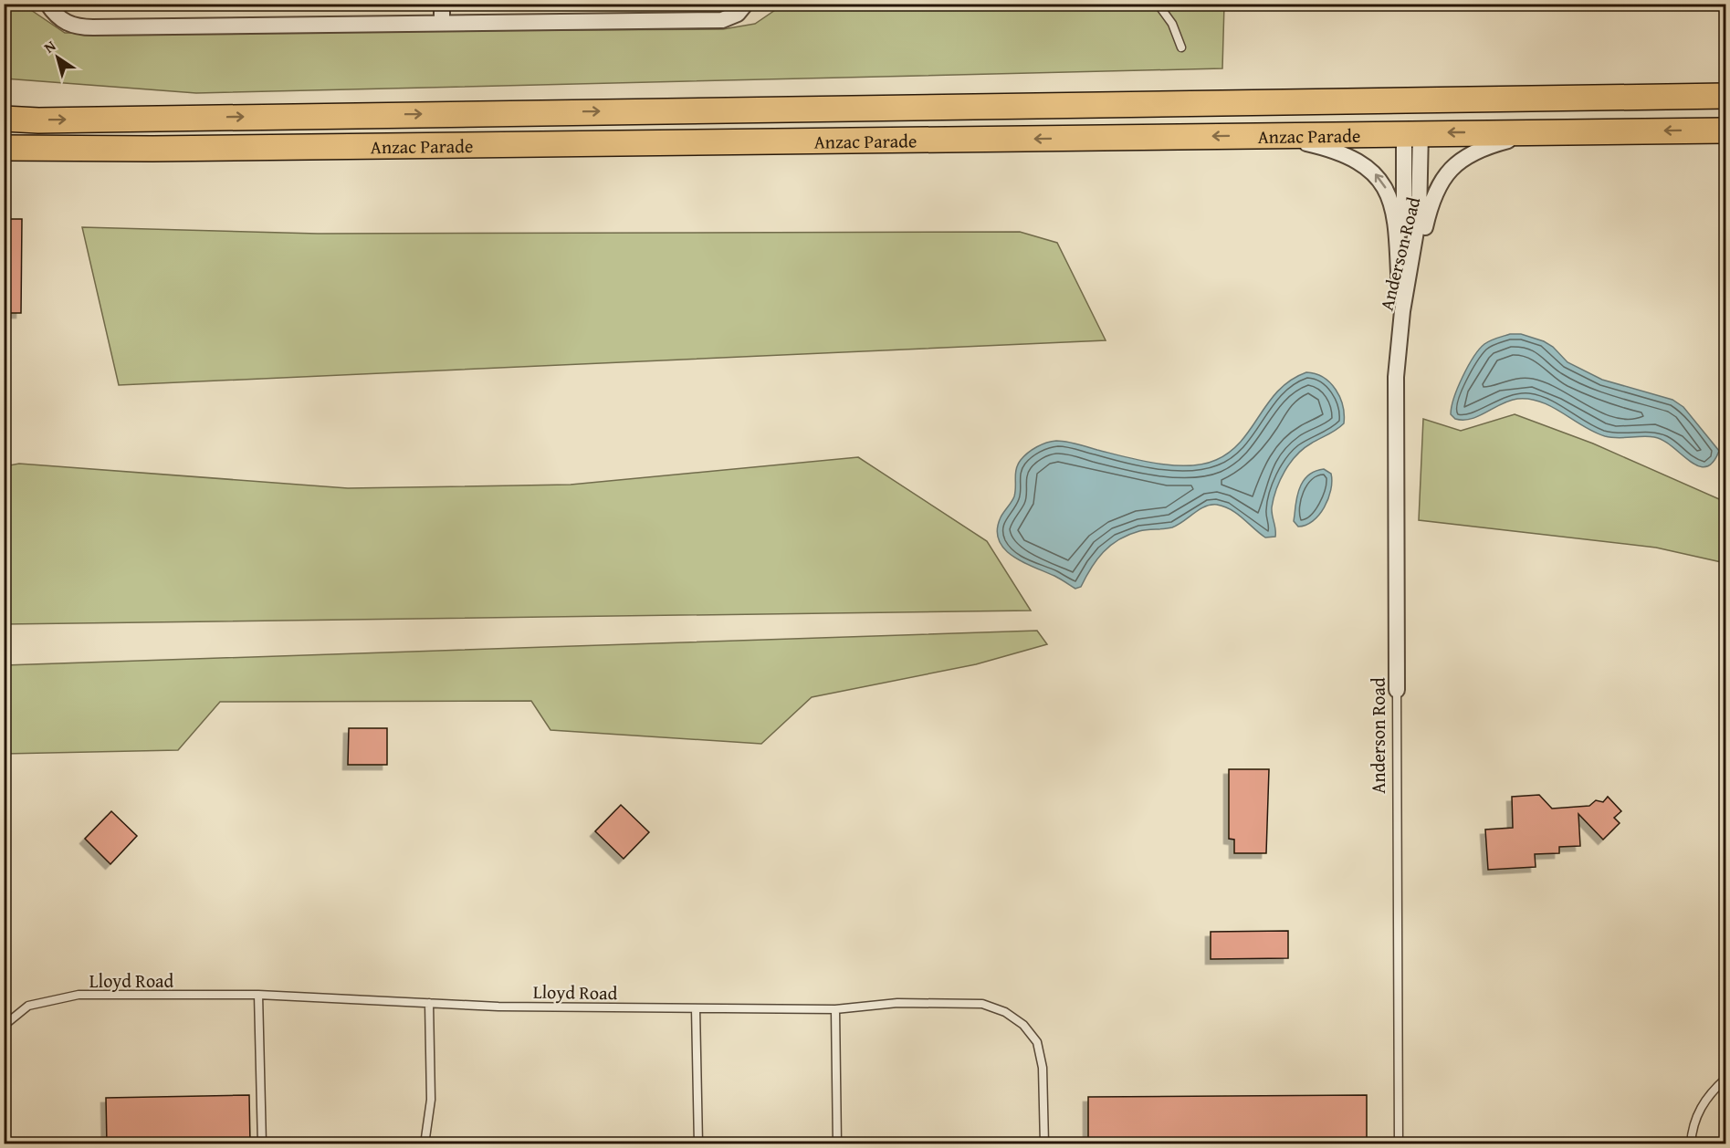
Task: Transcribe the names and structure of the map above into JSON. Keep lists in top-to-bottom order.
{
  "streets": {
    "main road": ["Anzac Parade"],
    "street": ["Anderson Road"],
    "lane": ["Lloyd Road"]
  },
  "crossings": [
    ["Anzac Parade", "Anderson Road"]
  ],
  "north": "top left"
}
